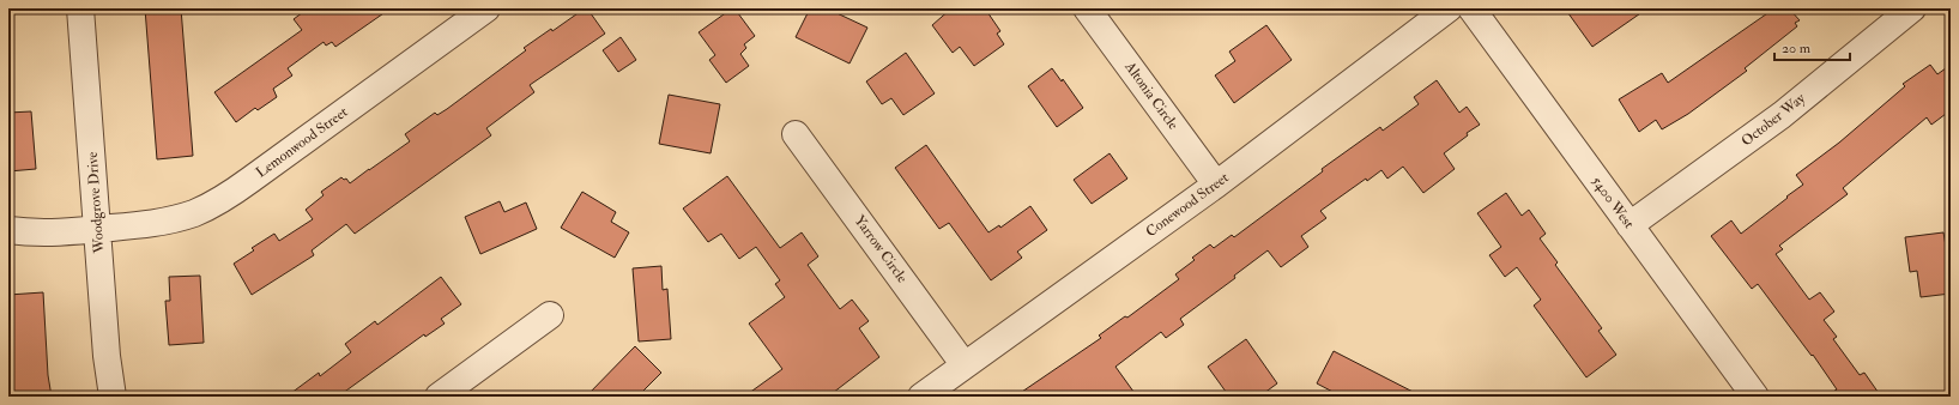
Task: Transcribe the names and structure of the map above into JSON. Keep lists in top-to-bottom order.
{
  "streets": {
    "street": [
      "Altonia Circle",
      "October Way",
      "Lemonwood Street",
      "Woodgrove Drive",
      "5400 West",
      "Conewood Street",
      "Yarrow Circle"
    ]
  },
  "crossings": [
    ["Altonia Circle", "Conewood Street"],
    ["October Way", "5400 West"],
    ["Lemonwood Street", "Woodgrove Drive"],
    ["Conewood Street", "Yarrow Circle"]
  ],
  "scale_bar": "20 m"
}
